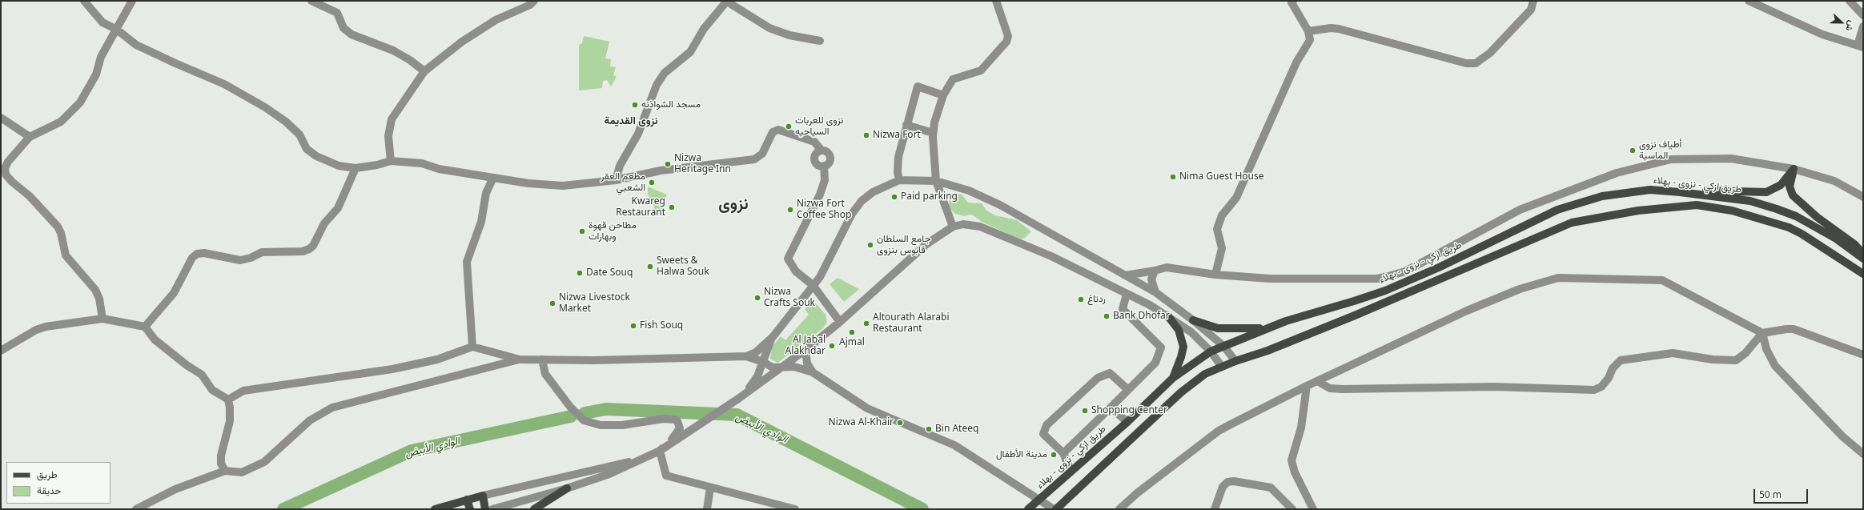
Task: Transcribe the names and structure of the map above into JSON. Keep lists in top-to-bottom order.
{
  "streets": {
    "main road": ["طريق ازكي - نزوى - بهلاء"]
  },
  "districts": ["نزوى القديمة", "نزوى"],
  "water": ["الوادي الأبيض"],
  "places": [
    "مسجد الشواذنه",
    "نزوى للعربات السياحيه",
    "Nizwa Fort",
    "أطياف نزوى الماسية",
    "Nizwa Heritage Inn",
    "Nima Guest House",
    "مطعم العقر الشعبي",
    "Paid parking",
    "Kwareg Restaurant",
    "Nizwa Fort Coffee Shop",
    "مطاحن قهوة وبهارات",
    "جامع السلطان قابوس بنزوى",
    "Sweets & Halwa Souk",
    "Date Souq",
    "Nizwa Crafts Souk",
    "ردتاغ",
    "Nizwa Livestock Market",
    "Bank Dhofar",
    "Altourath Alarabi Restaurant",
    "Fish Souq",
    "Ajmal",
    "Al Jabal Alakhdar",
    "Shopping Center",
    "Nizwa Al-Khair",
    "Bin Ateeq",
    "مدينة الأطفال"
  ],
  "legend": ["طريق", "حديقة"],
  "scale_bar": "50 m",
  "north": "right"
}
